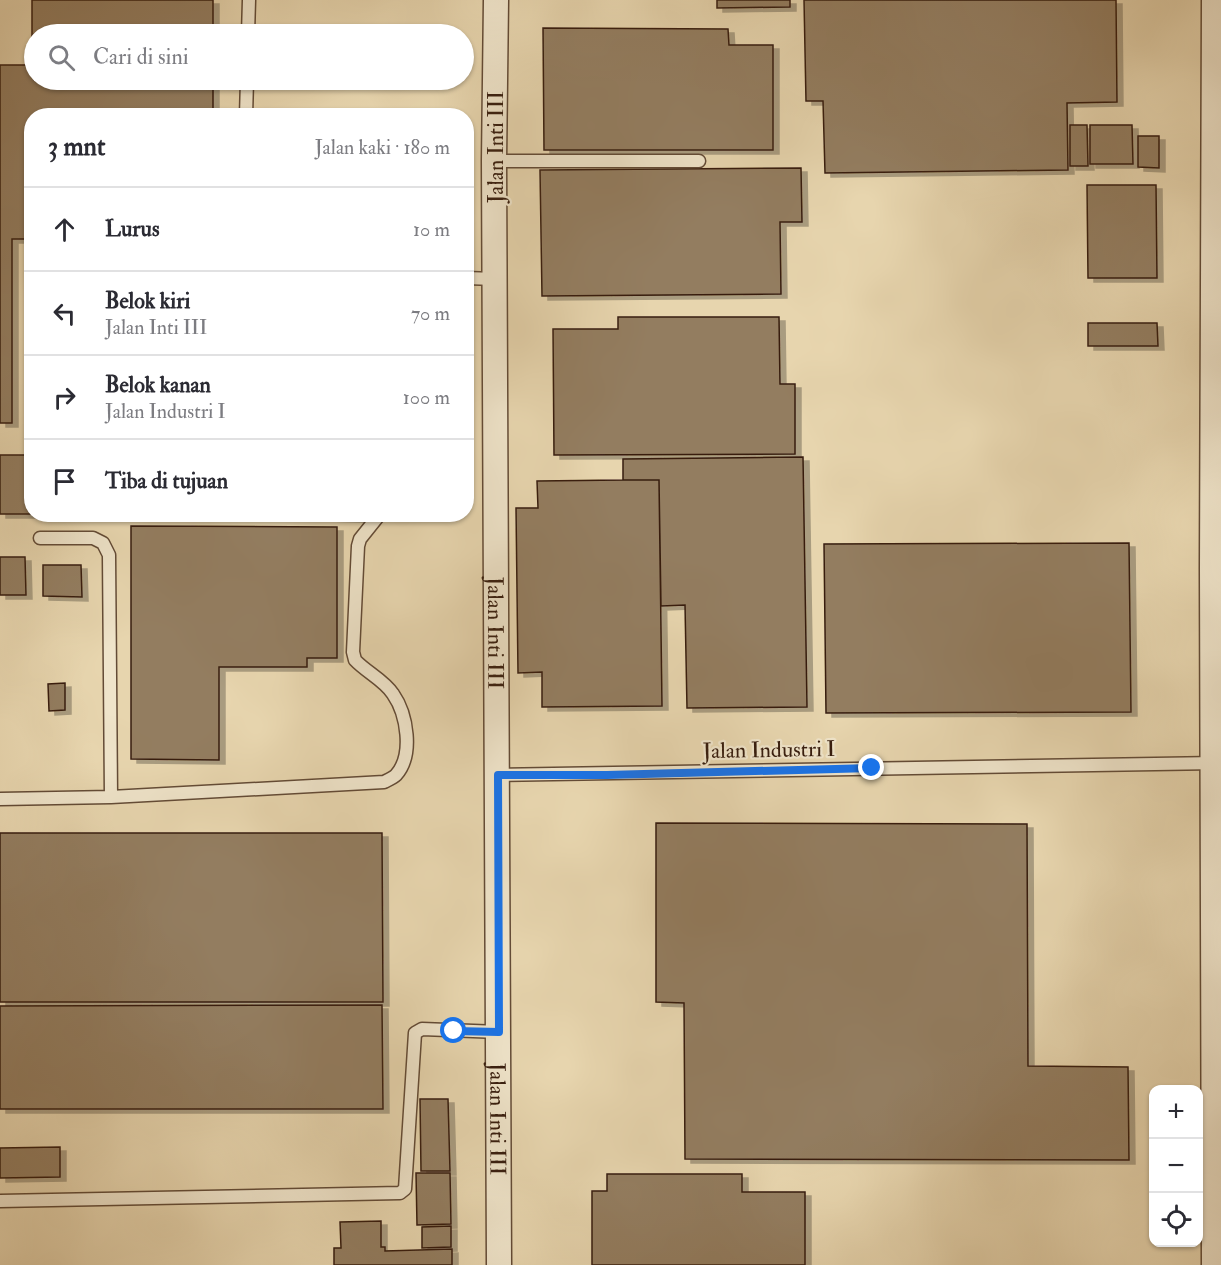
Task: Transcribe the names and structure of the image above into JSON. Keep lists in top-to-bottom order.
{
  "streets": {
    "street": ["Jalan Inti III"],
    "lane": ["Jalan Industri I"]
  },
  "crossings": [
    ["Jalan Inti III", "Jalan Industri I"]
  ],
  "page": {
    "search": "Cari di sini",
    "heading": ["3 mnt", "Jalan kaki · 180 m"],
    "list": [
      ["Lurus", "10 m"],
      ["Belok kiri", "Jalan Inti III", "70 m"],
      ["Belok kanan", "Jalan Industri I", "100 m"],
      "Tiba di tujuan"
    ],
    "map_buttons": ["+", "−"]
  }
}
